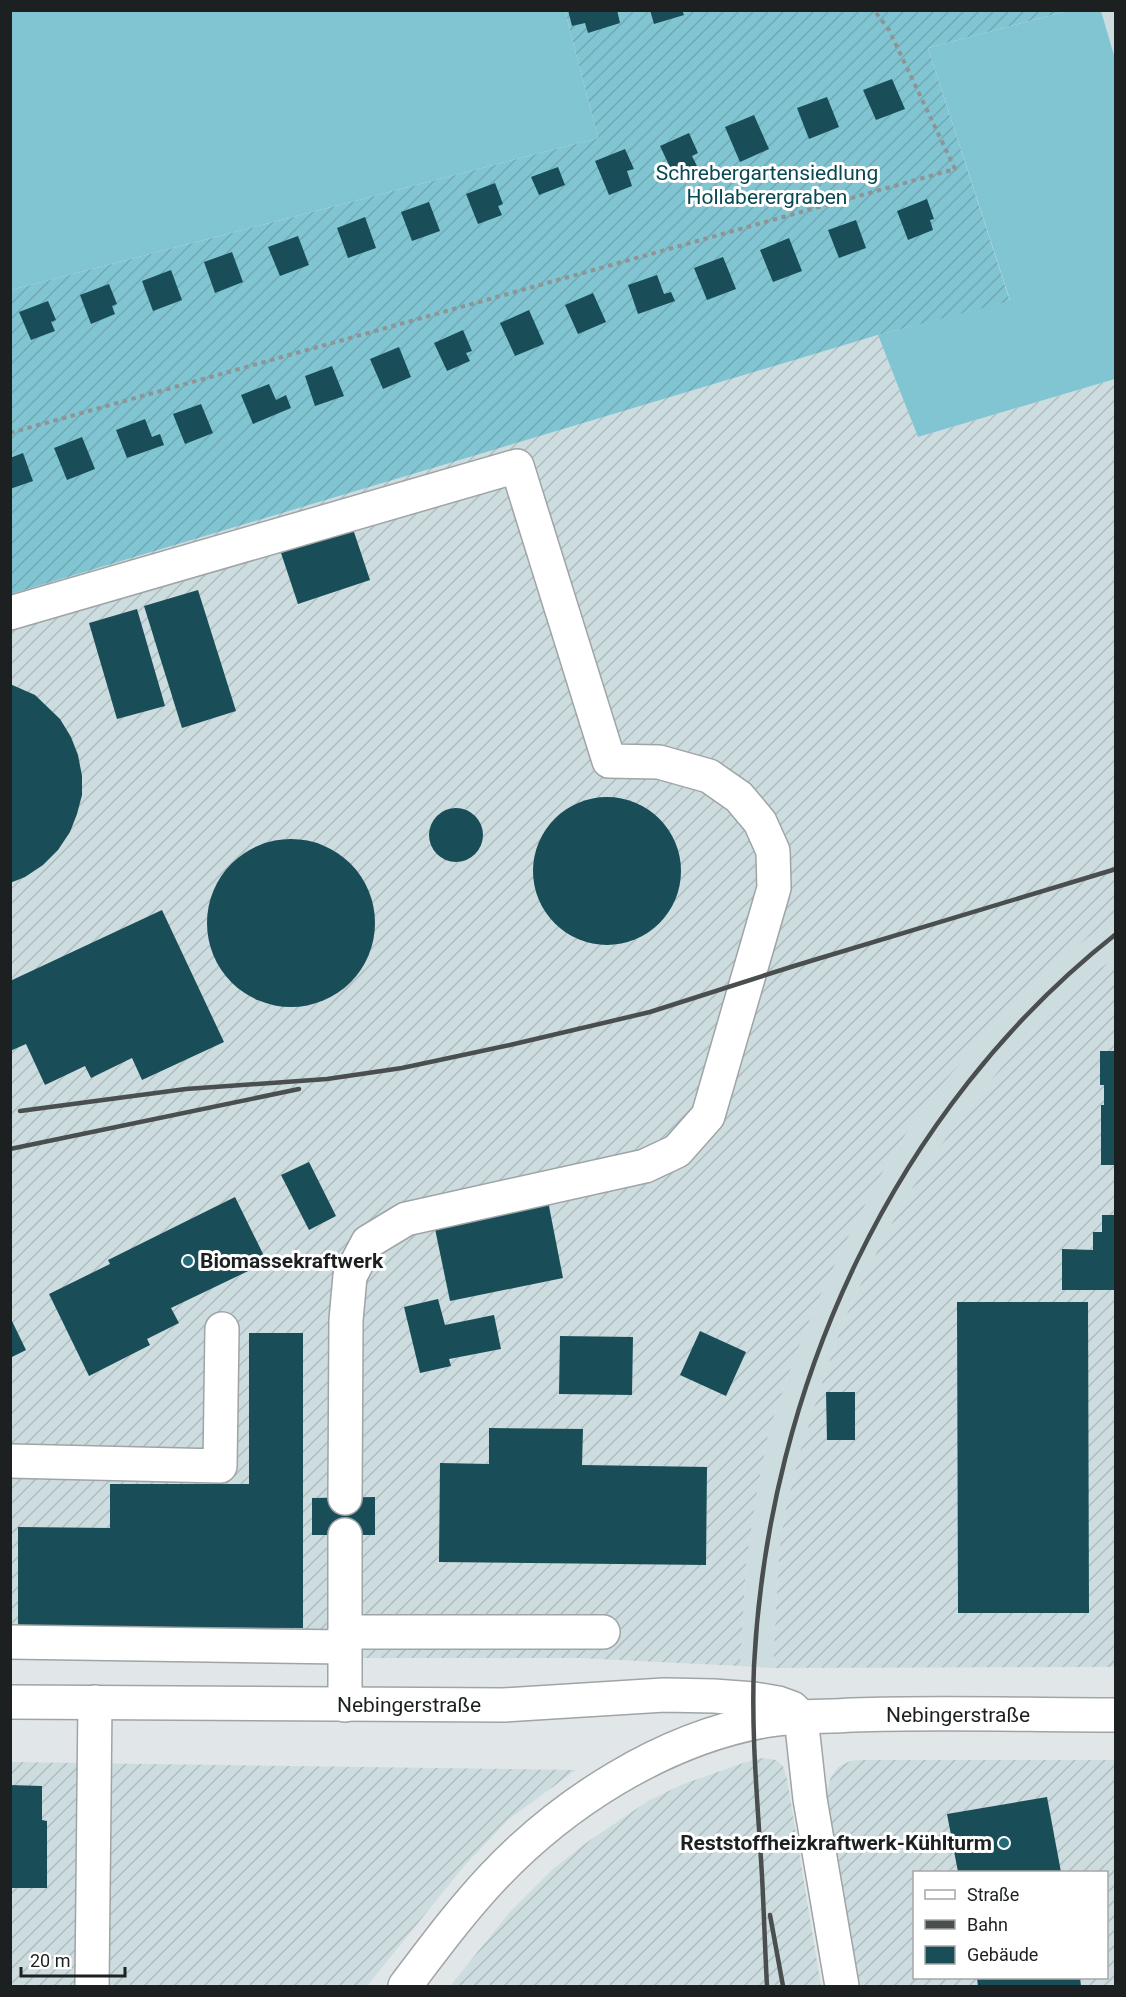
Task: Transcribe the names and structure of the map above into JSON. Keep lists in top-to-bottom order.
{
  "streets": {
    "street": ["Nebingerstraße"]
  },
  "parks": ["Schrebergartensiedlung Hollaberergraben"],
  "places": ["Biomassekraftwerk", "Reststoffheizkraftwerk-Kühlturm"],
  "legend": ["Straße", "Bahn", "Gebäude"],
  "scale_bar": "20 m"
}
